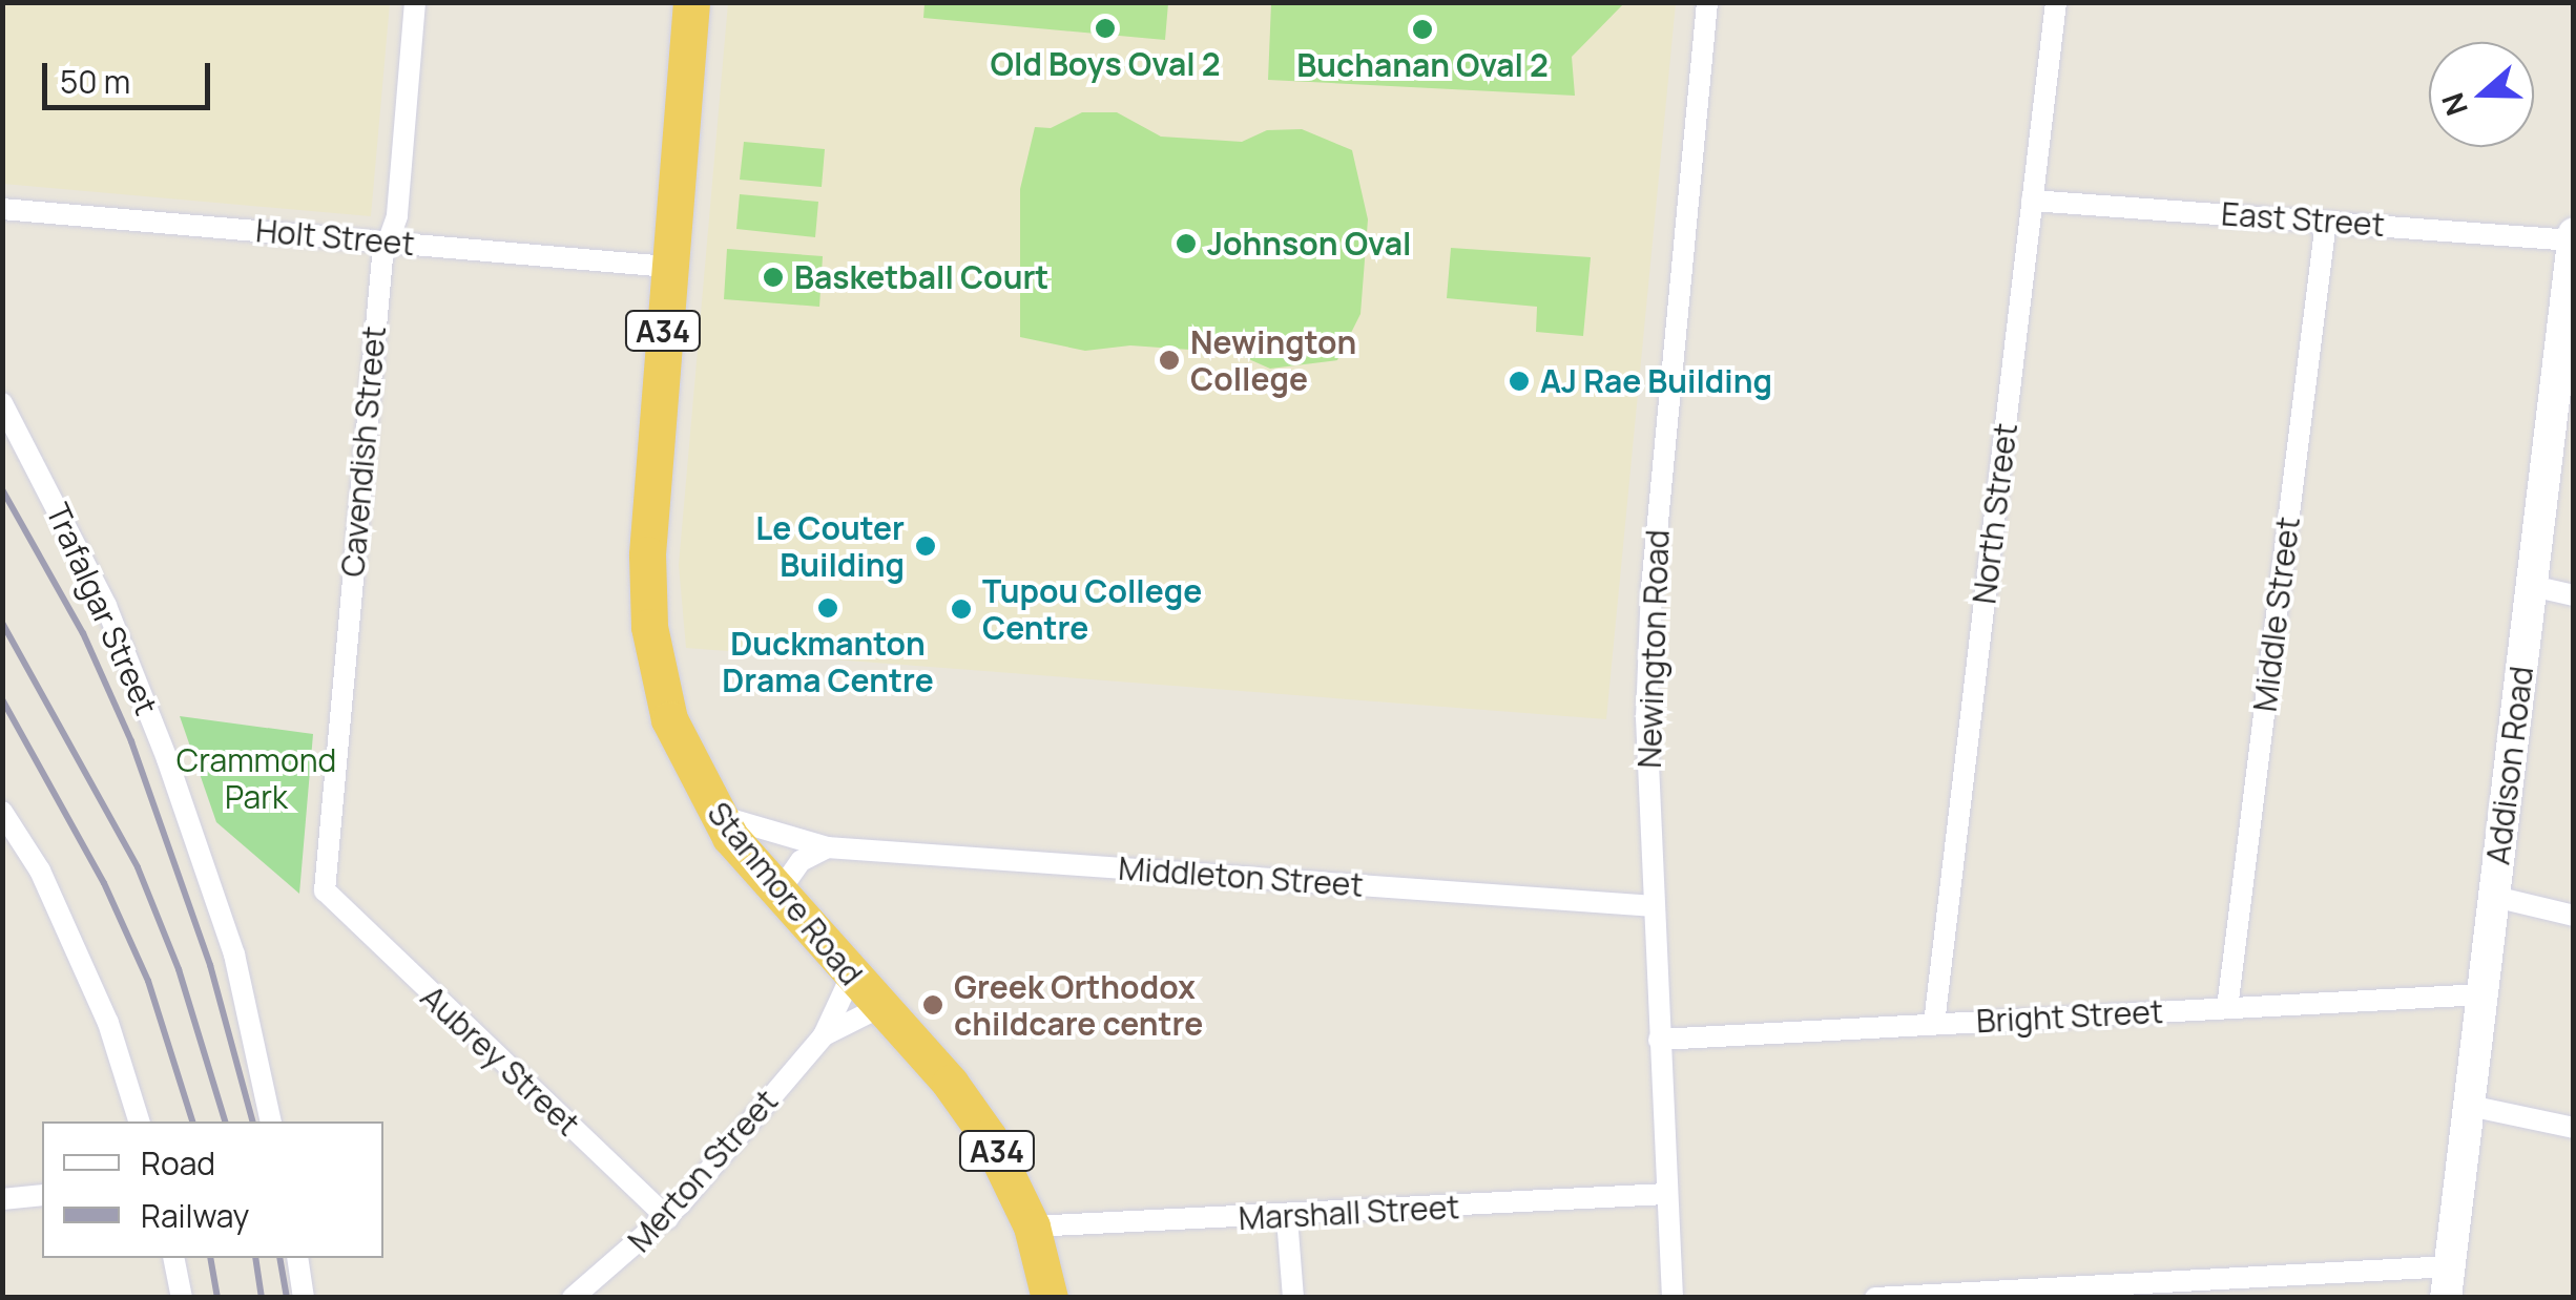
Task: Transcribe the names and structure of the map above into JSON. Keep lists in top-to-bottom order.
{
  "streets": {
    "highway": ["A34", "Stanmore Road"],
    "main road": ["Addison Road"],
    "street": [
      "East Street",
      "Holt Street",
      "Cavendish Street",
      "North Street",
      "Trafalgar Street",
      "Middle Street",
      "Newington Road",
      "Middleton Street",
      "Bright Street",
      "Aubrey Street",
      "Merton Street",
      "Marshall Street"
    ]
  },
  "crossings": [
    ["East Street", "North Street"],
    ["East Street", "Middle Street"],
    ["East Street", "Addison Road"],
    ["Holt Street", "Cavendish Street"],
    ["Holt Street", "Stanmore Road"],
    ["Cavendish Street", "Aubrey Street"],
    ["North Street", "Bright Street"],
    ["Middle Street", "Bright Street"],
    ["Newington Road", "Middleton Street"],
    ["Newington Road", "Bright Street"],
    ["Newington Road", "Marshall Street"],
    ["Addison Road", "Bright Street"],
    ["Middleton Street", "Stanmore Road"],
    ["Stanmore Road", "Merton Street"],
    ["Stanmore Road", "Marshall Street"],
    ["Aubrey Street", "Merton Street"]
  ],
  "parks": ["Crammond Park"],
  "places": [
    "Old Boys Oval 2",
    "Buchanan Oval 2",
    "Johnson Oval",
    "Basketball Court",
    "Newington College",
    "AJ Rae Building",
    "Le Couter Building",
    "Duckmanton Drama Centre",
    "Tupou College Centre",
    "Greek Orthodox childcare centre"
  ],
  "legend": ["Road", "Railway"],
  "scale_bar": "50 m",
  "north": "left"
}
